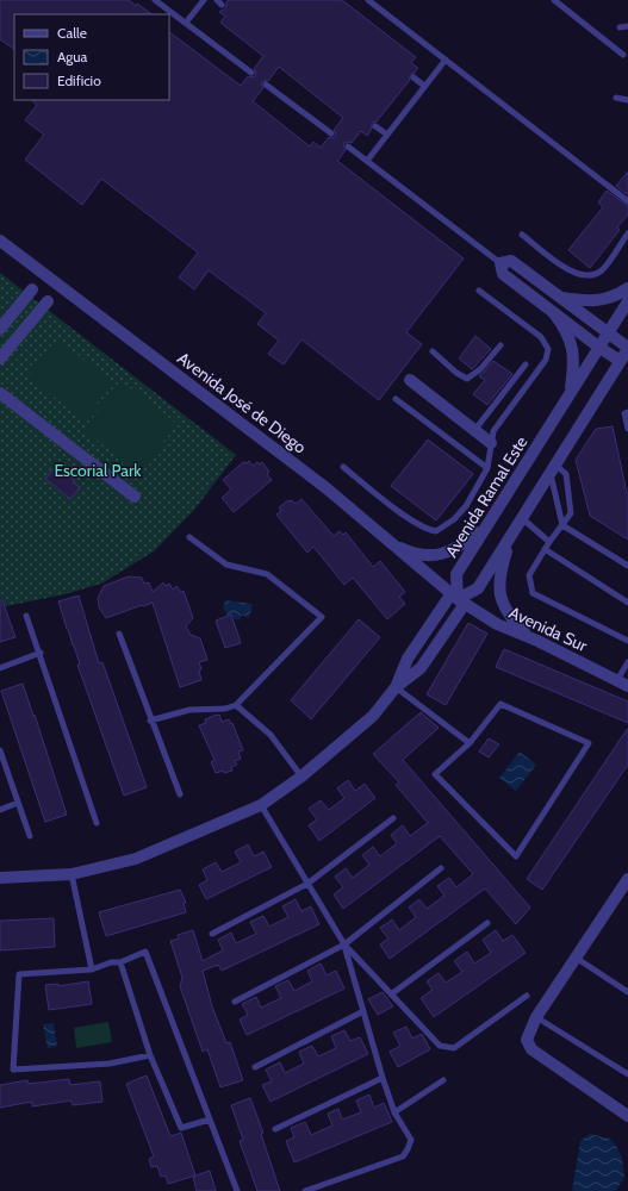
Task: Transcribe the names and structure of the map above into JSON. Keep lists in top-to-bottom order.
{
  "streets": {
    "street": ["Avenida José de Diego", "Avenida Ramal Este", "Avenida Sur"]
  },
  "crossings": [
    ["Avenida José de Diego", "Avenida Ramal Este"],
    ["Avenida José de Diego", "Avenida Sur"],
    ["Avenida Ramal Este", "Avenida Sur"]
  ],
  "parks": ["Escorial Park"],
  "legend": ["Calle", "Agua", "Edificio"]
}
